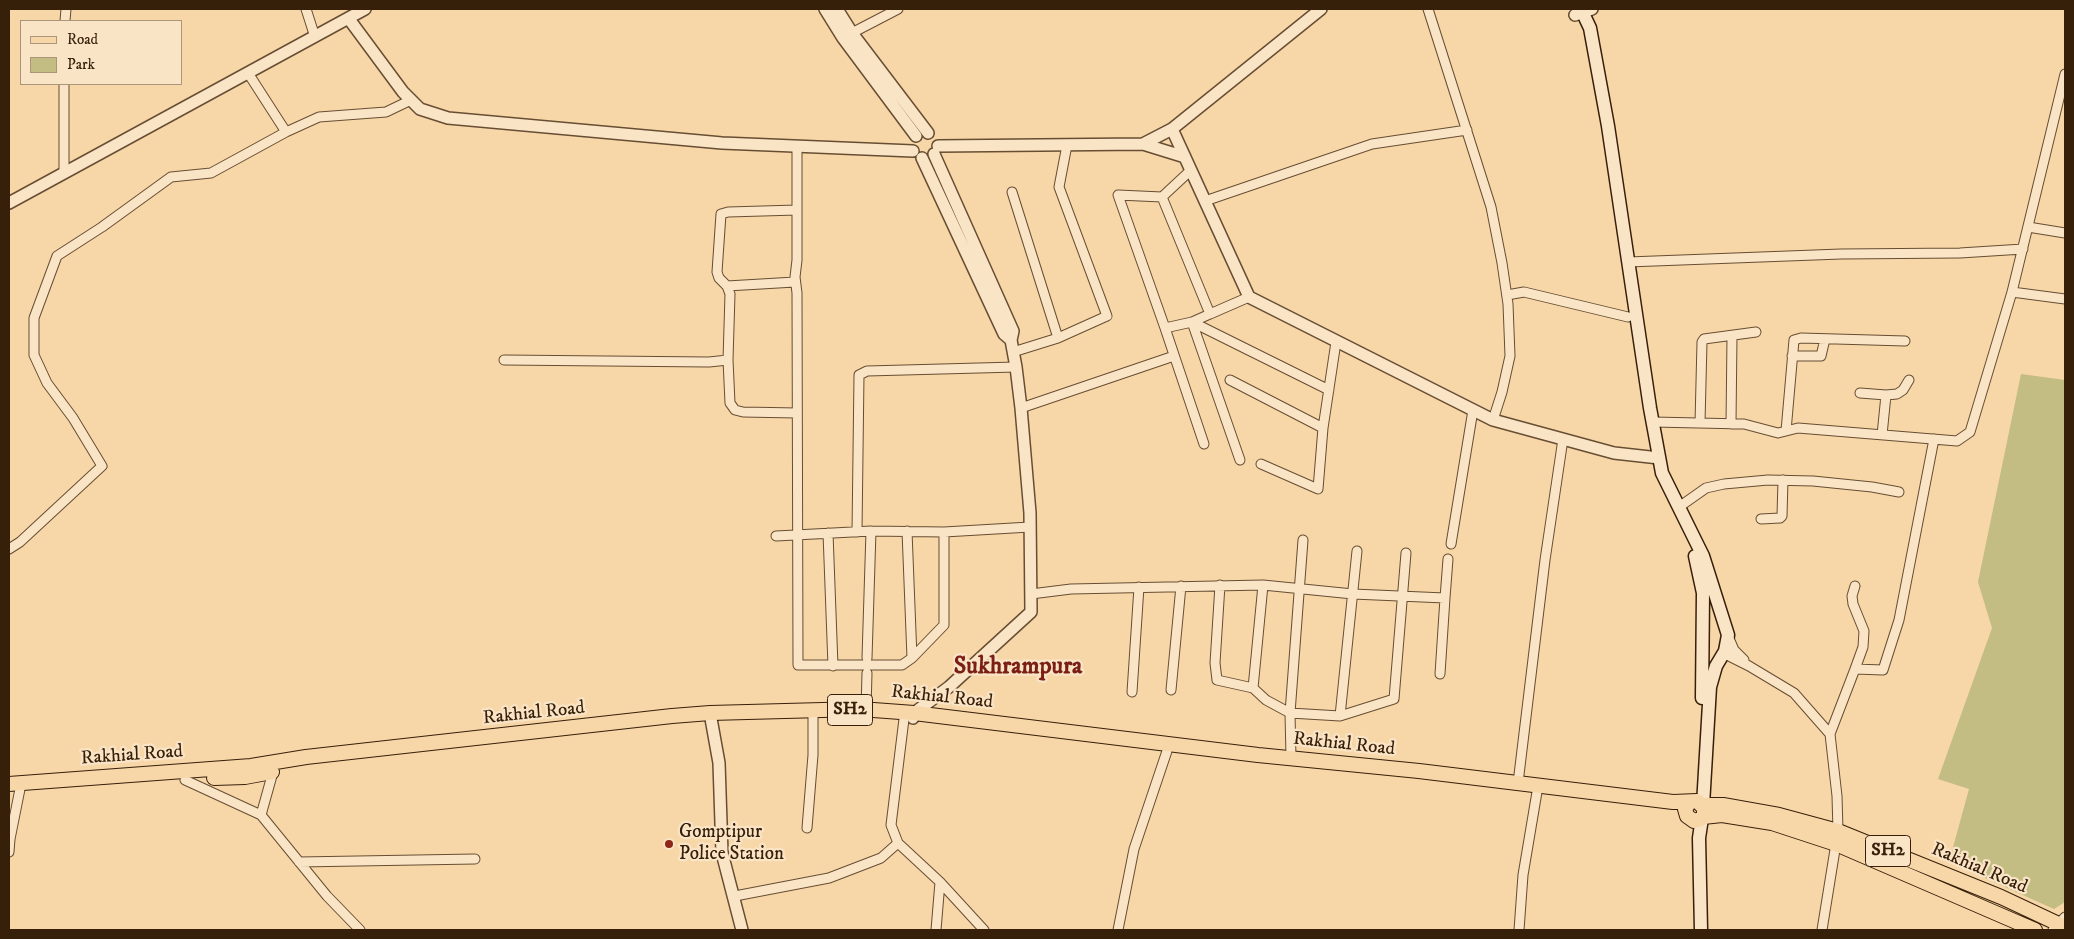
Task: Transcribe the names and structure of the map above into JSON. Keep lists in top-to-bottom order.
{
  "streets": {
    "main road": ["Rakhial Road", "SH2"]
  },
  "districts": ["Sukhrampura"],
  "places": ["Gomptipur Police Station"],
  "legend": ["Road", "Park"]
}
